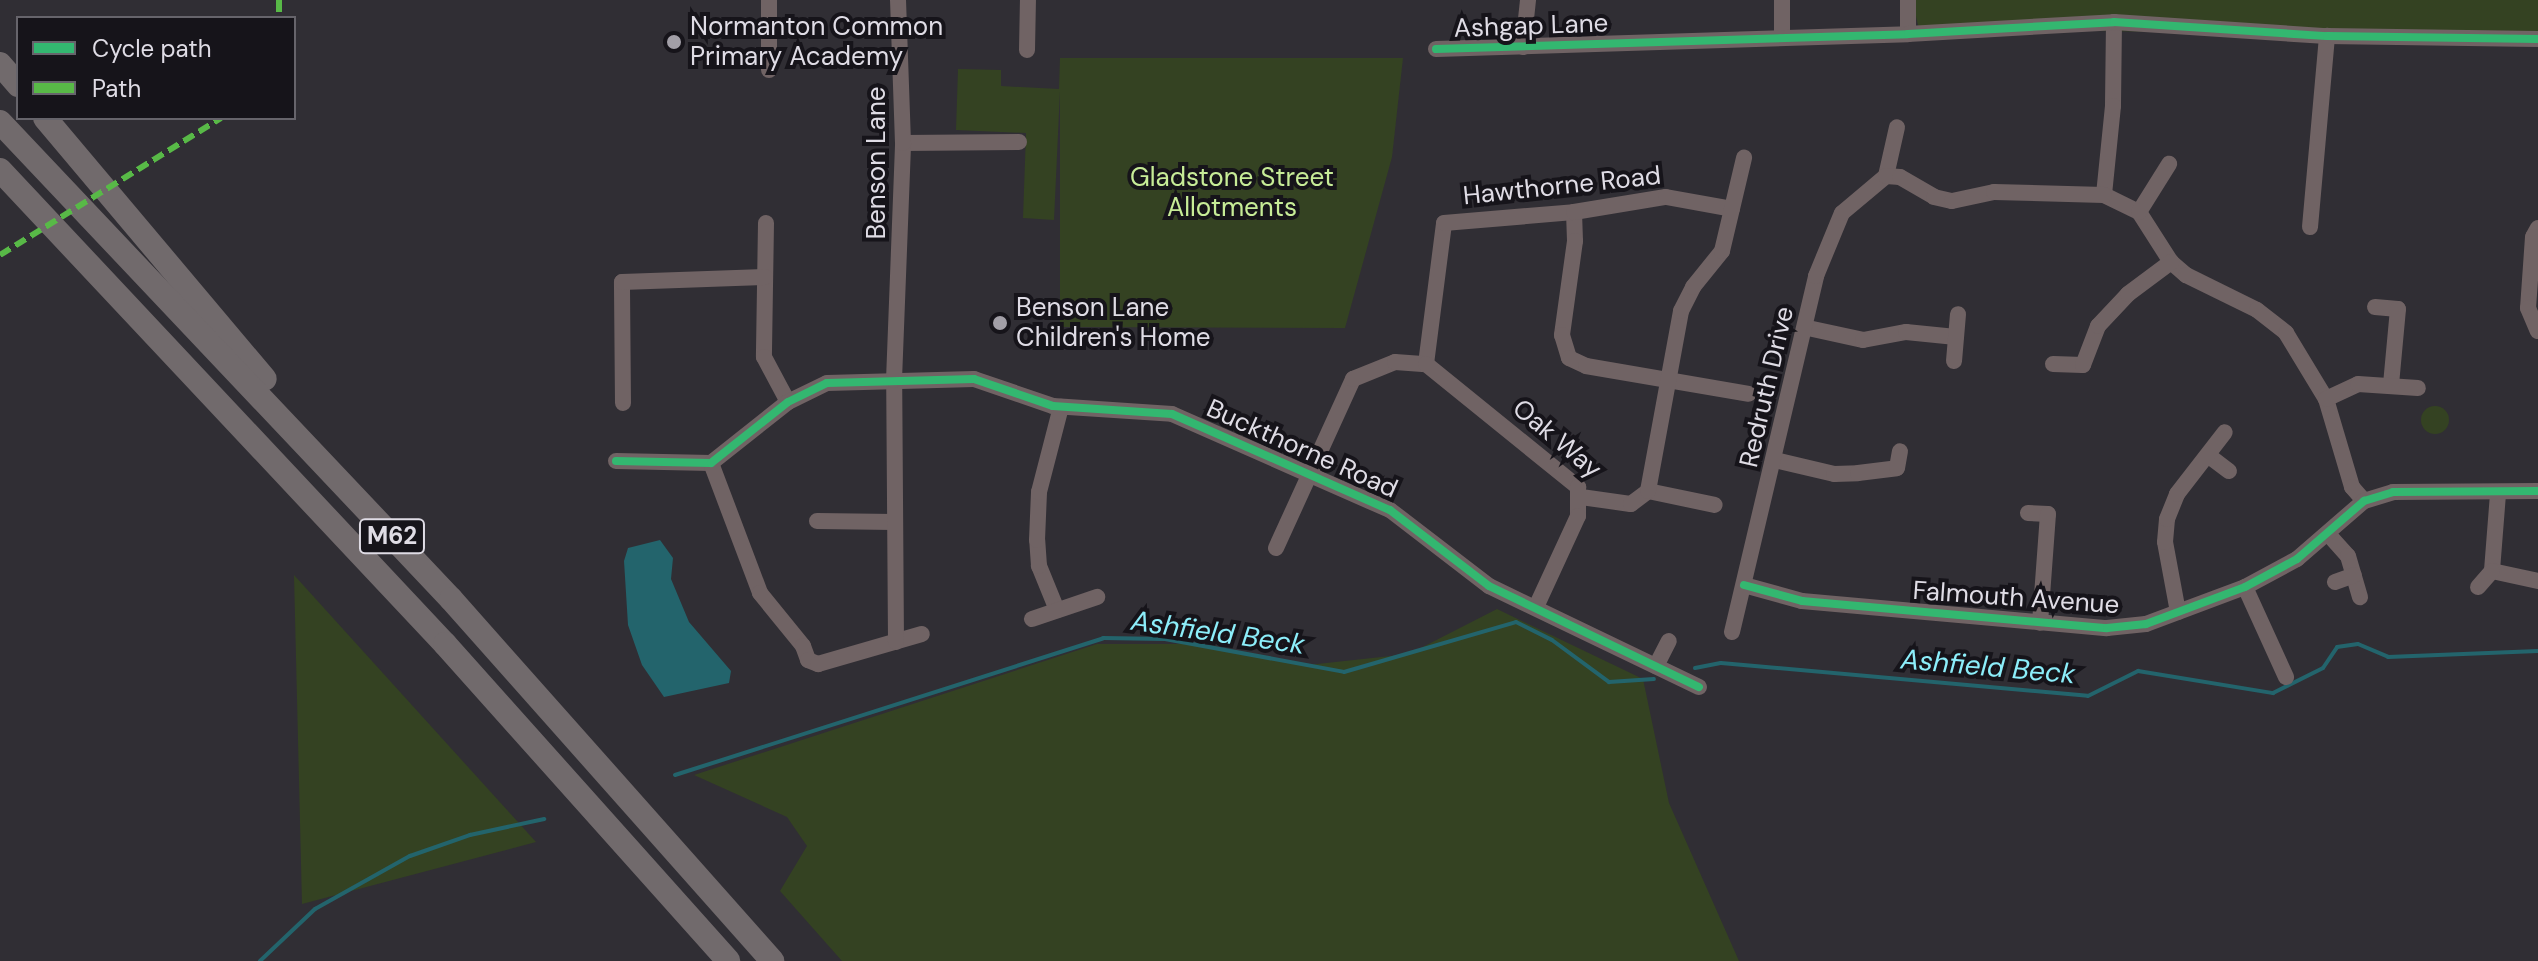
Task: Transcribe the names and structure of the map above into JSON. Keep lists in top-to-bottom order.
{
  "streets": {
    "highway": ["M62"],
    "street": [
      "Ashgap Lane",
      "Benson Lane",
      "Hawthorne Road",
      "Redruth Drive",
      "Oak Way",
      "Buckthorne Road",
      "Falmouth Avenue"
    ]
  },
  "crossings": [
    ["Benson Lane", "Buckthorne Road"],
    ["Hawthorne Road", "Oak Way"],
    ["Redruth Drive", "Falmouth Avenue"]
  ],
  "water": ["Ashfield Beck"],
  "parks": ["Gladstone Street Allotments"],
  "places": ["Normanton Common Primary Academy", "Benson Lane Children's Home"],
  "legend": ["Cycle path", "Path"]
}
